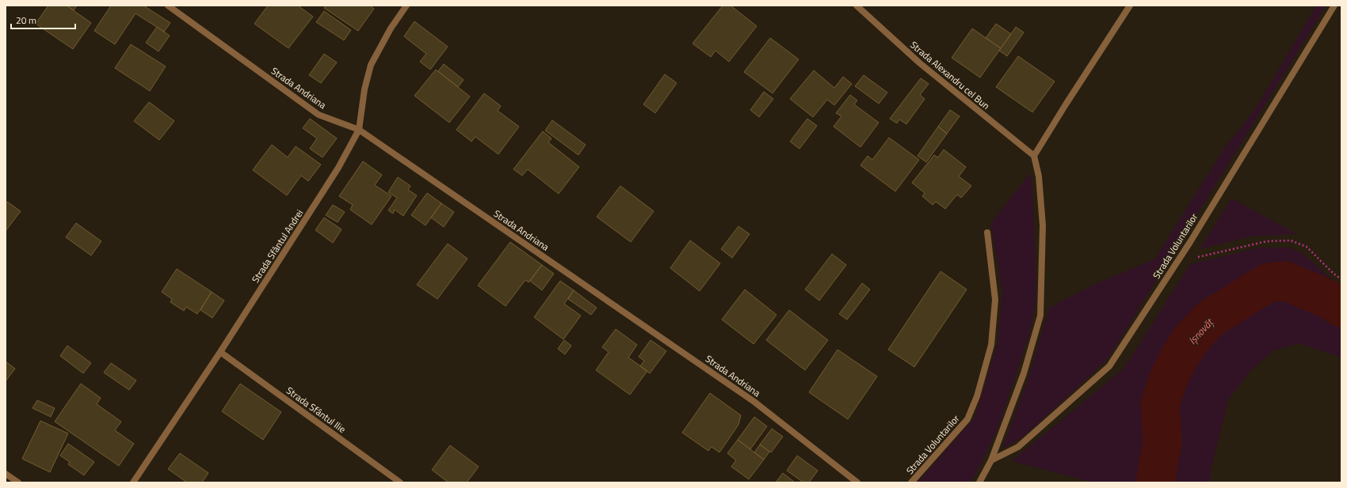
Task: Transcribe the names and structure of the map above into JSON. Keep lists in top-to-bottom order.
{
  "streets": {
    "street": [
      "Strada Alexandru cel Bun",
      "Strada Andriana",
      "Strada Sfântul Andrei",
      "Strada Voluntarilor",
      "Strada Sfântul Ilie"
    ]
  },
  "crossings": [
    ["Strada Andriana", "Strada Sfântul Andrei"],
    ["Strada Sfântul Andrei", "Strada Sfântul Ilie"]
  ],
  "water": ["Ișnovăț"],
  "scale_bar": "20 m"
}
